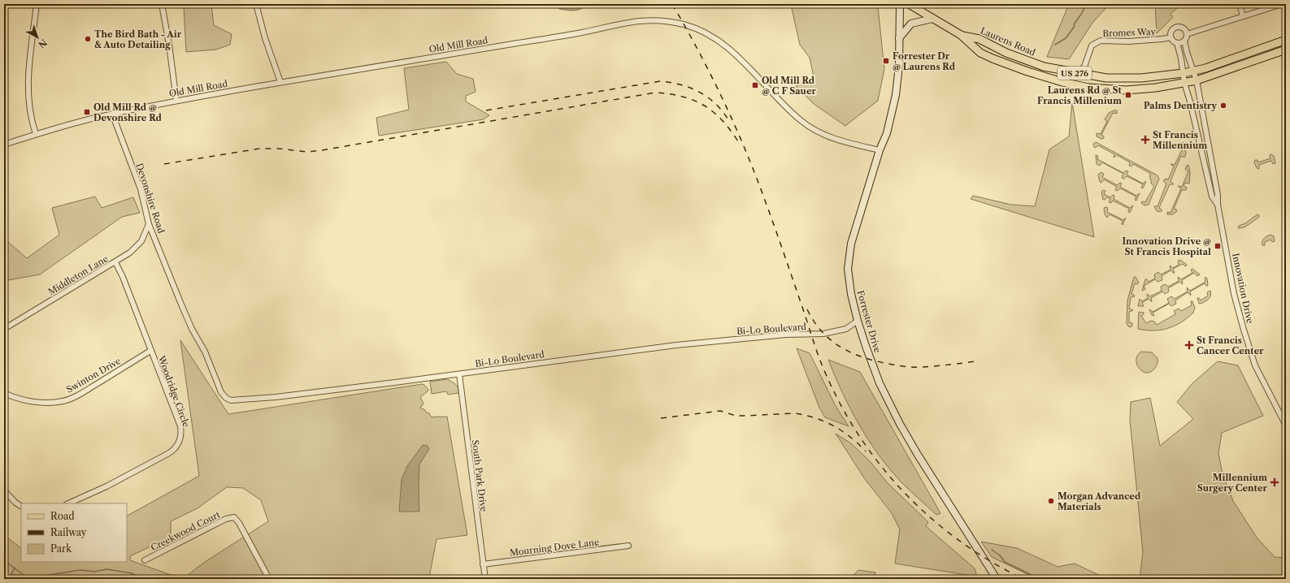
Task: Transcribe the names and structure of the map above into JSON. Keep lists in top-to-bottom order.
{
  "streets": {
    "main road": ["Laurens Road", "US 276"],
    "street": [
      "Bromes Way",
      "Old Mill Road",
      "Devonshire Road",
      "Middleton Lane",
      "Innovation Drive",
      "Forrester Drive",
      "Bi-Lo Boulevard",
      "Swinton Drive",
      "Woodridge Circle",
      "South Park Drive",
      "Creekwood Court",
      "Mourning Dove Lane"
    ]
  },
  "crossings": [
    ["Bromes Way", "Innovation Drive"],
    ["Laurens Road", "US 276"],
    ["Laurens Road", "Innovation Drive"],
    ["Old Mill Road", "Devonshire Road"],
    ["Old Mill Road", "Forrester Drive"],
    ["Devonshire Road", "Middleton Lane"],
    ["Devonshire Road", "Bi-Lo Boulevard"],
    ["Middleton Lane", "Woodridge Circle"],
    ["Forrester Drive", "Bi-Lo Boulevard"],
    ["Bi-Lo Boulevard", "South Park Drive"],
    ["Swinton Drive", "Woodridge Circle"],
    ["South Park Drive", "Mourning Dove Lane"]
  ],
  "places": {
    "other": ["The Bird Bath - Air & Auto Detailing", "Palms Dentistry", "Morgan Advanced Materials"],
    "transit": [
      "Forrester Dr @ Laurens Rd",
      "Old Mill Rd @ C F Sauer",
      "Laurens Rd @ St Francis Millenium",
      "Old Mill Rd @ Devonshire Rd",
      "Innovation Drive @ St Francis Hospital"
    ],
    "health": ["St Francis Millennium", "St Francis Cancer Center", "Millennium Surgery Center"]
  },
  "legend": ["Road", "Railway", "Park"],
  "north": "bottom right"
}
